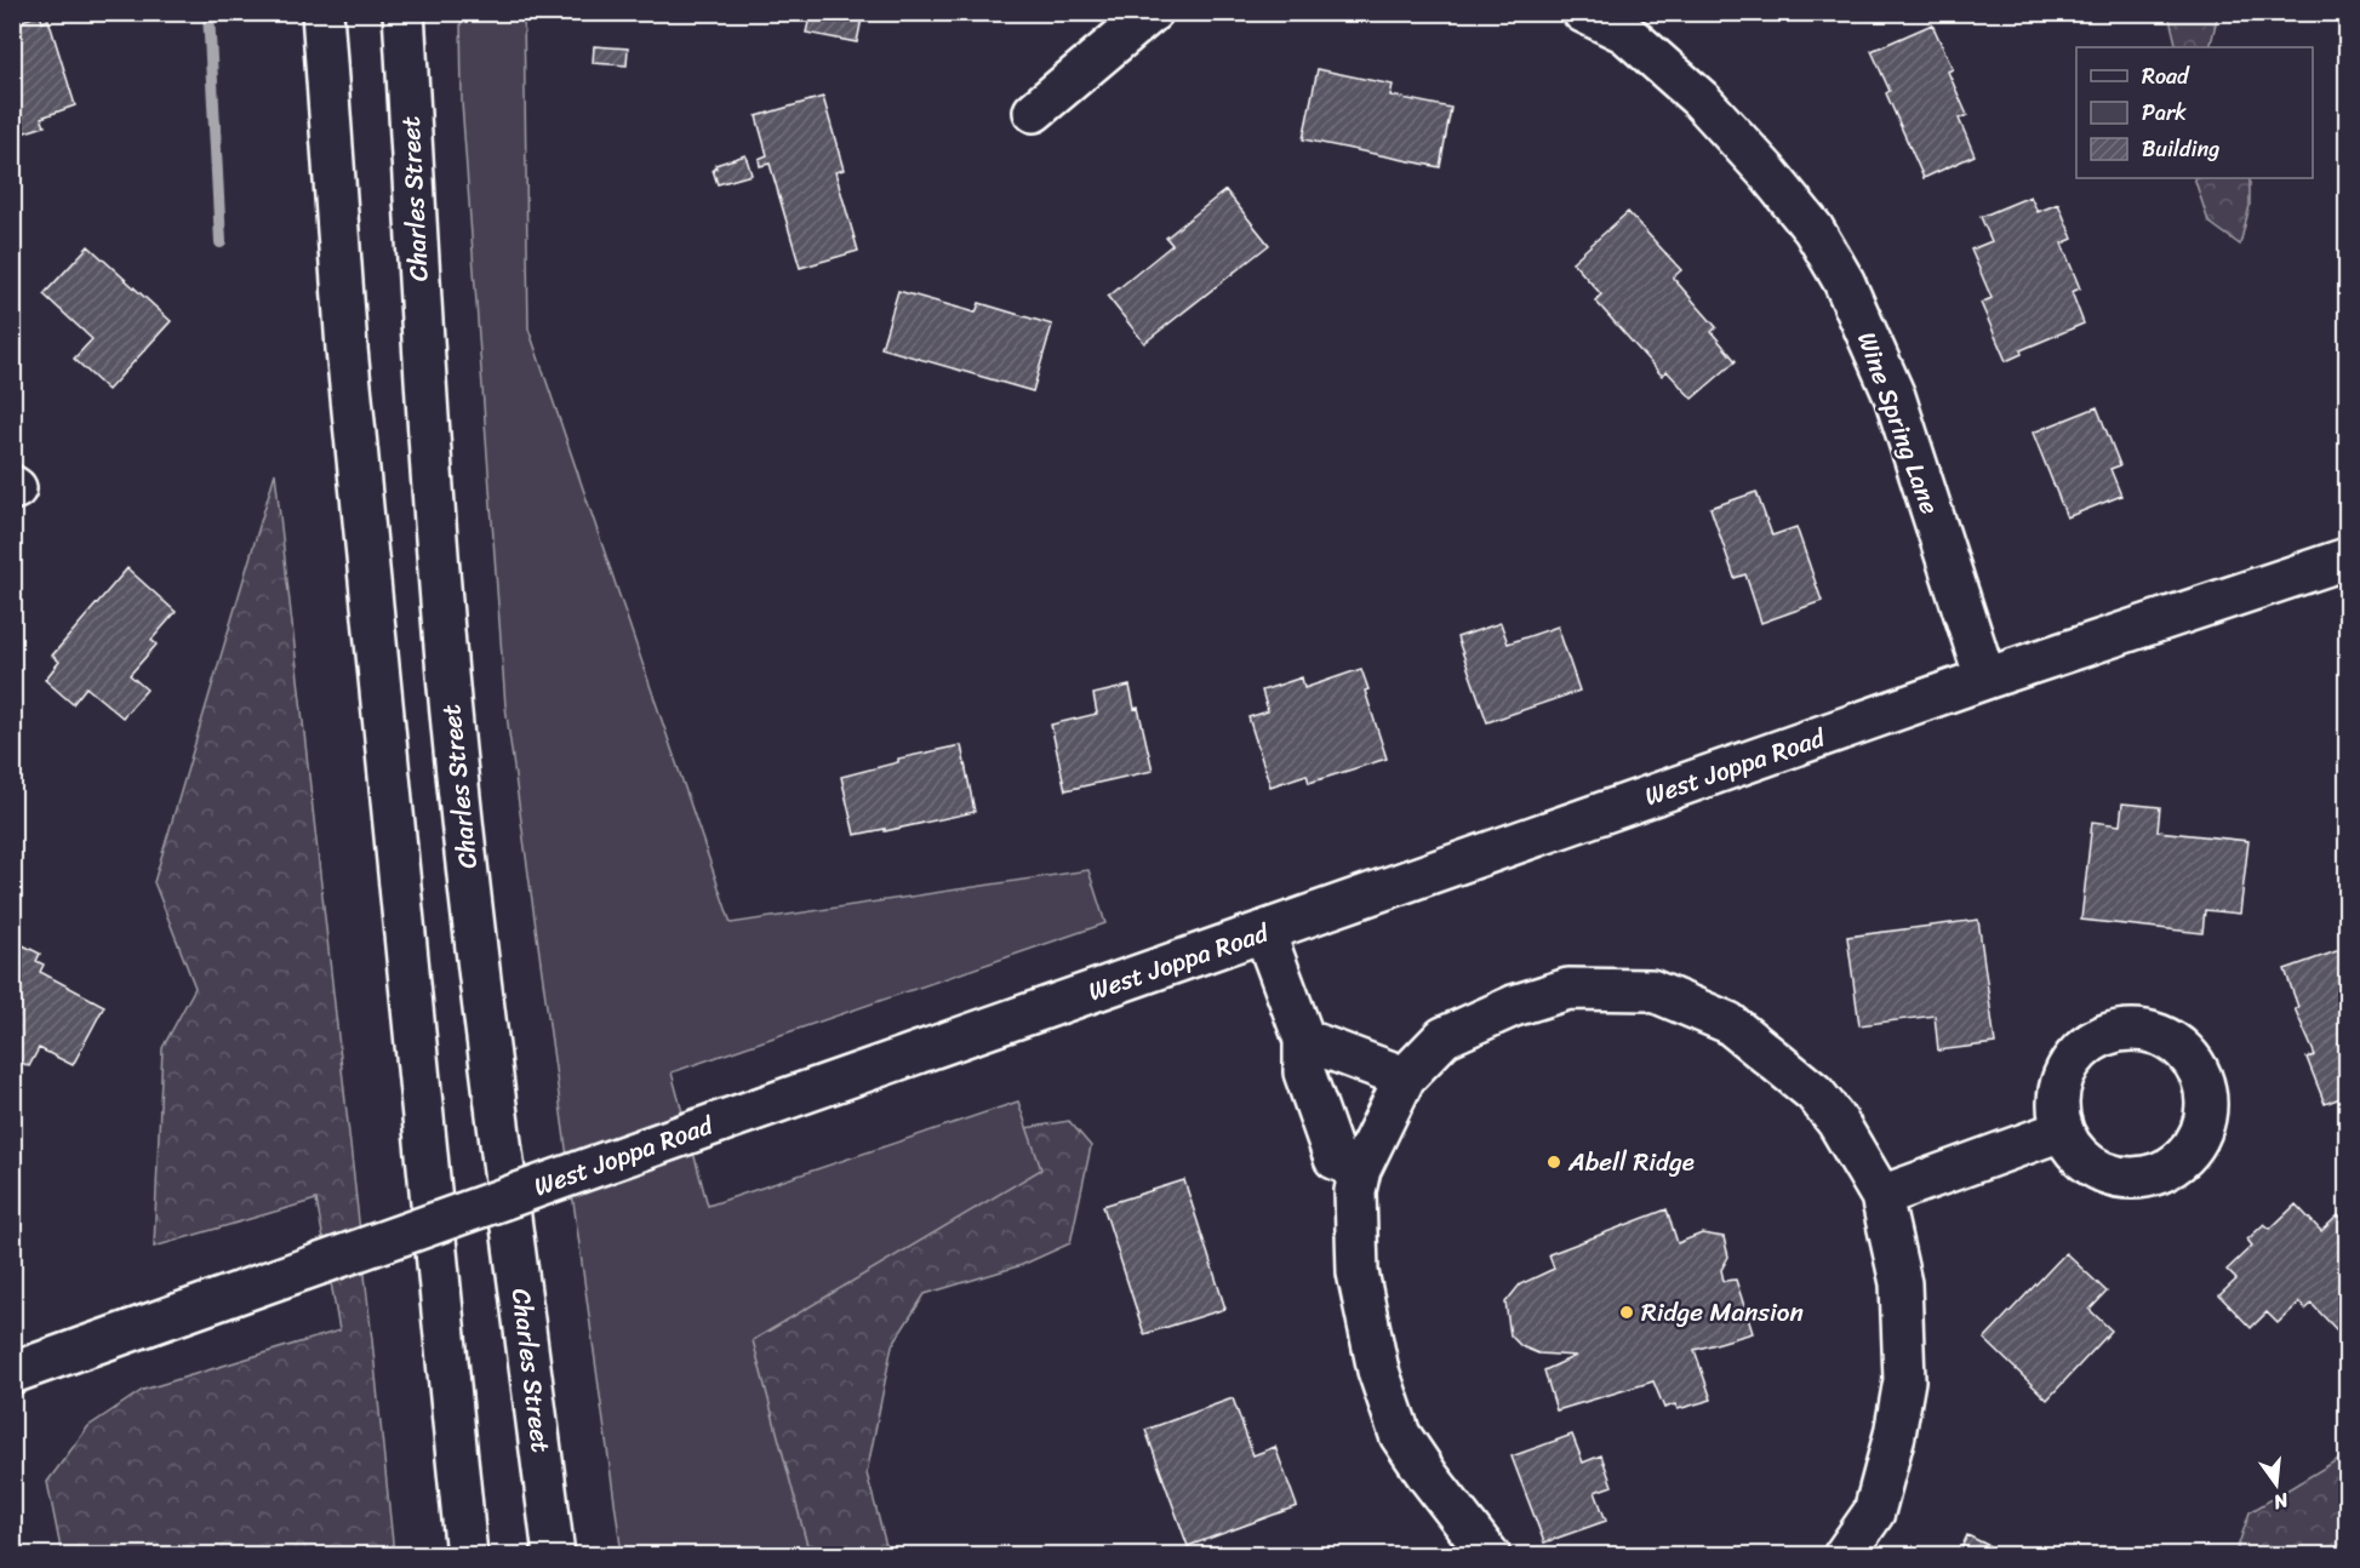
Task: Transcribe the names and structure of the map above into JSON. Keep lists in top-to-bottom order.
{
  "streets": {
    "street": ["Charles Street", "Wine Spring Lane", "West Joppa Road"]
  },
  "crossings": [
    ["Wine Spring Lane", "West Joppa Road"]
  ],
  "places": ["Abell Ridge", "Ridge Mansion"],
  "legend": ["Road", "Park", "Building"],
  "north": "bottom"
}
